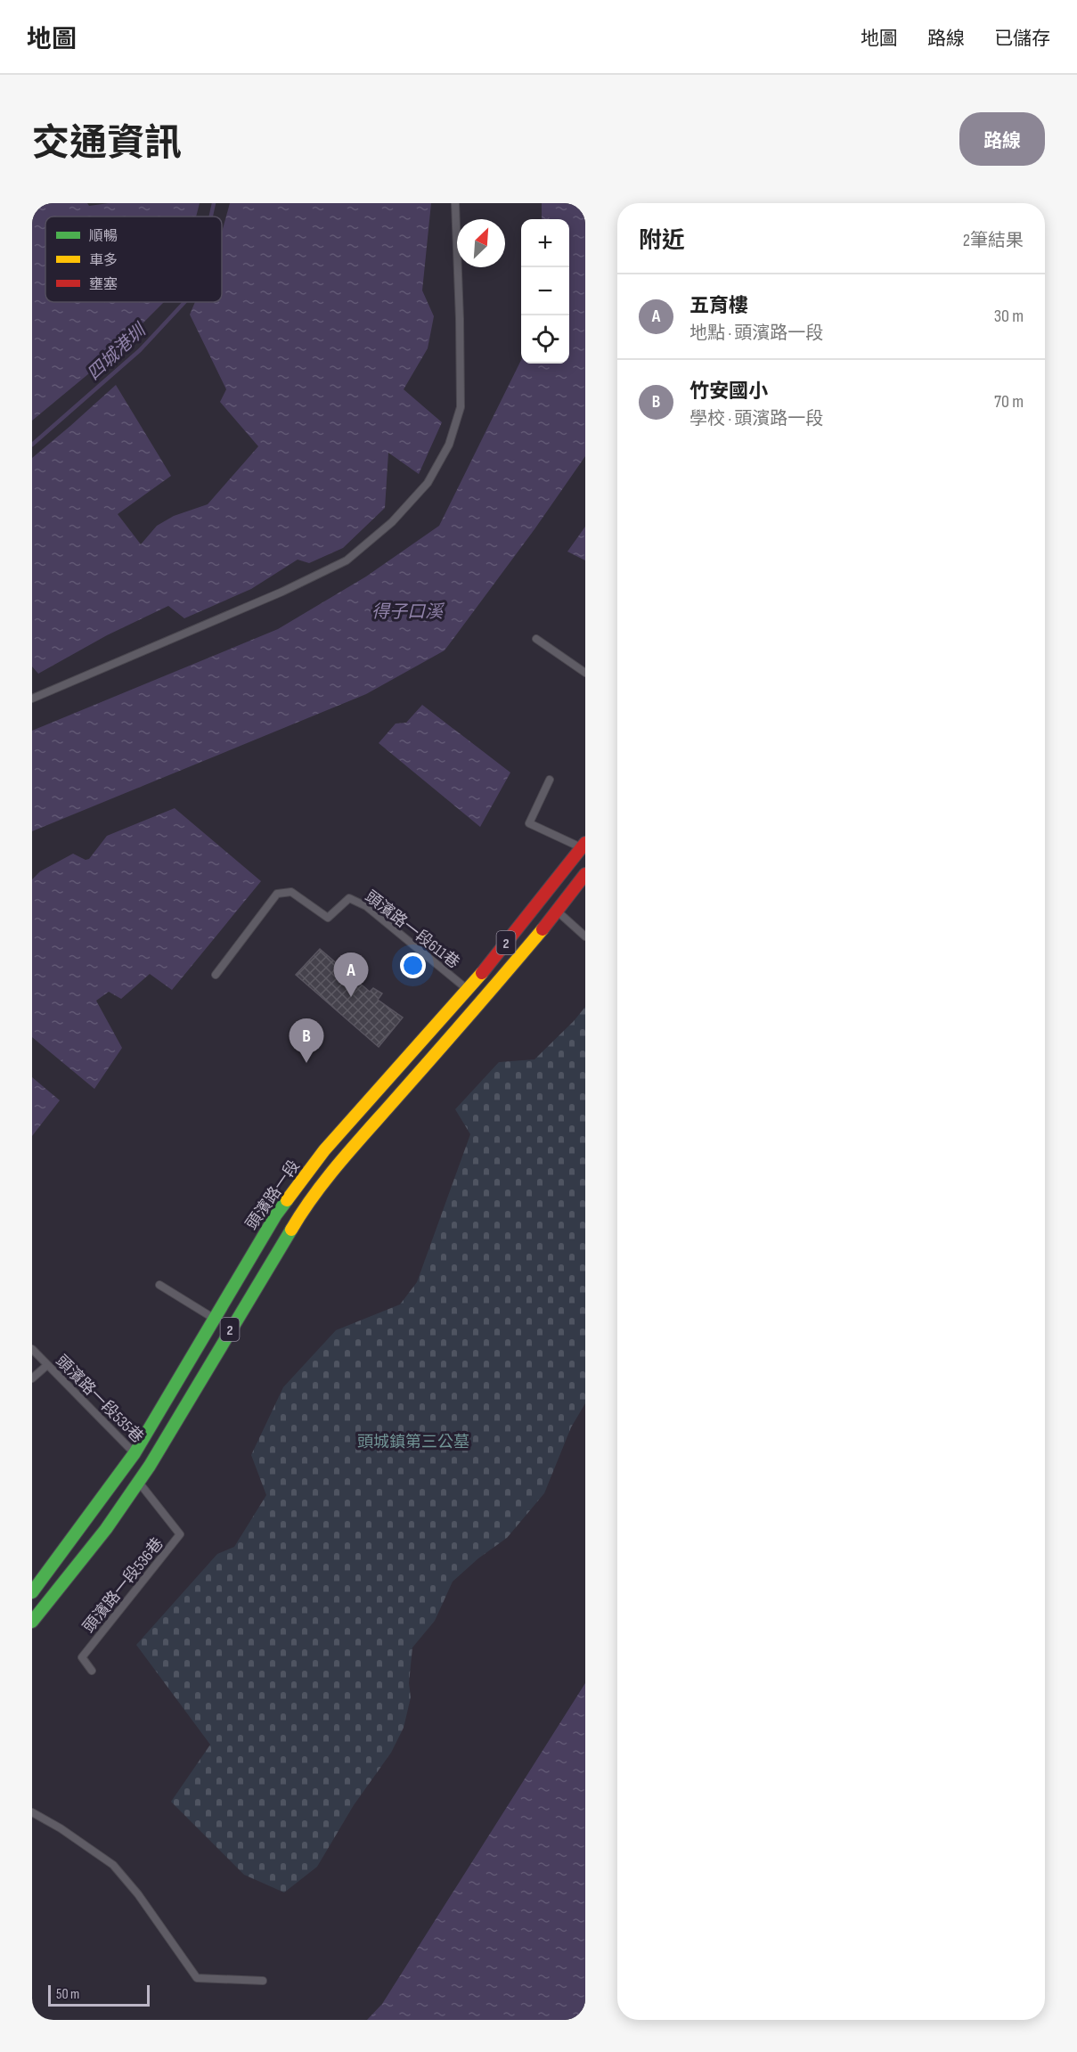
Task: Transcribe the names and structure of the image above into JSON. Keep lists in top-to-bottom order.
{
  "streets": {
    "main road": ["2", "頭濱路一段"],
    "lane": ["頭濱路一段611巷", "頭濱路一段535巷", "頭濱路一段536巷"]
  },
  "crossings": [
    ["頭濱路一段611巷", "頭濱路一段"],
    ["2", "頭濱路一段"],
    ["頭濱路一段", "頭濱路一段535巷"],
    ["頭濱路一段", "頭濱路一段536巷"]
  ],
  "water": ["四城港圳", "得子口溪"],
  "parks": ["頭城鎮第三公墓"],
  "legend": ["順暢", "車多", "壅塞"],
  "scale_bar": "50 m",
  "north": "top right",
  "page": {
    "header": "地圖",
    "nav": ["地圖", "路線", "已儲存"],
    "title": "交通資訊",
    "buttons": "路線",
    "heading": ["附近", "2筆結果"],
    "map_buttons": ["+", "−"],
    "list": [
      {
        "mark": "A",
        "name": "五育樓",
        "note": "地點 · 頭濱路一段",
        "value": "30 m"
      },
      {
        "mark": "B",
        "name": "竹安國小",
        "note": "學校 · 頭濱路一段",
        "value": "70 m"
      }
    ],
    "pins": ["A", "B"],
    "scale": "50 m"
  }
}
